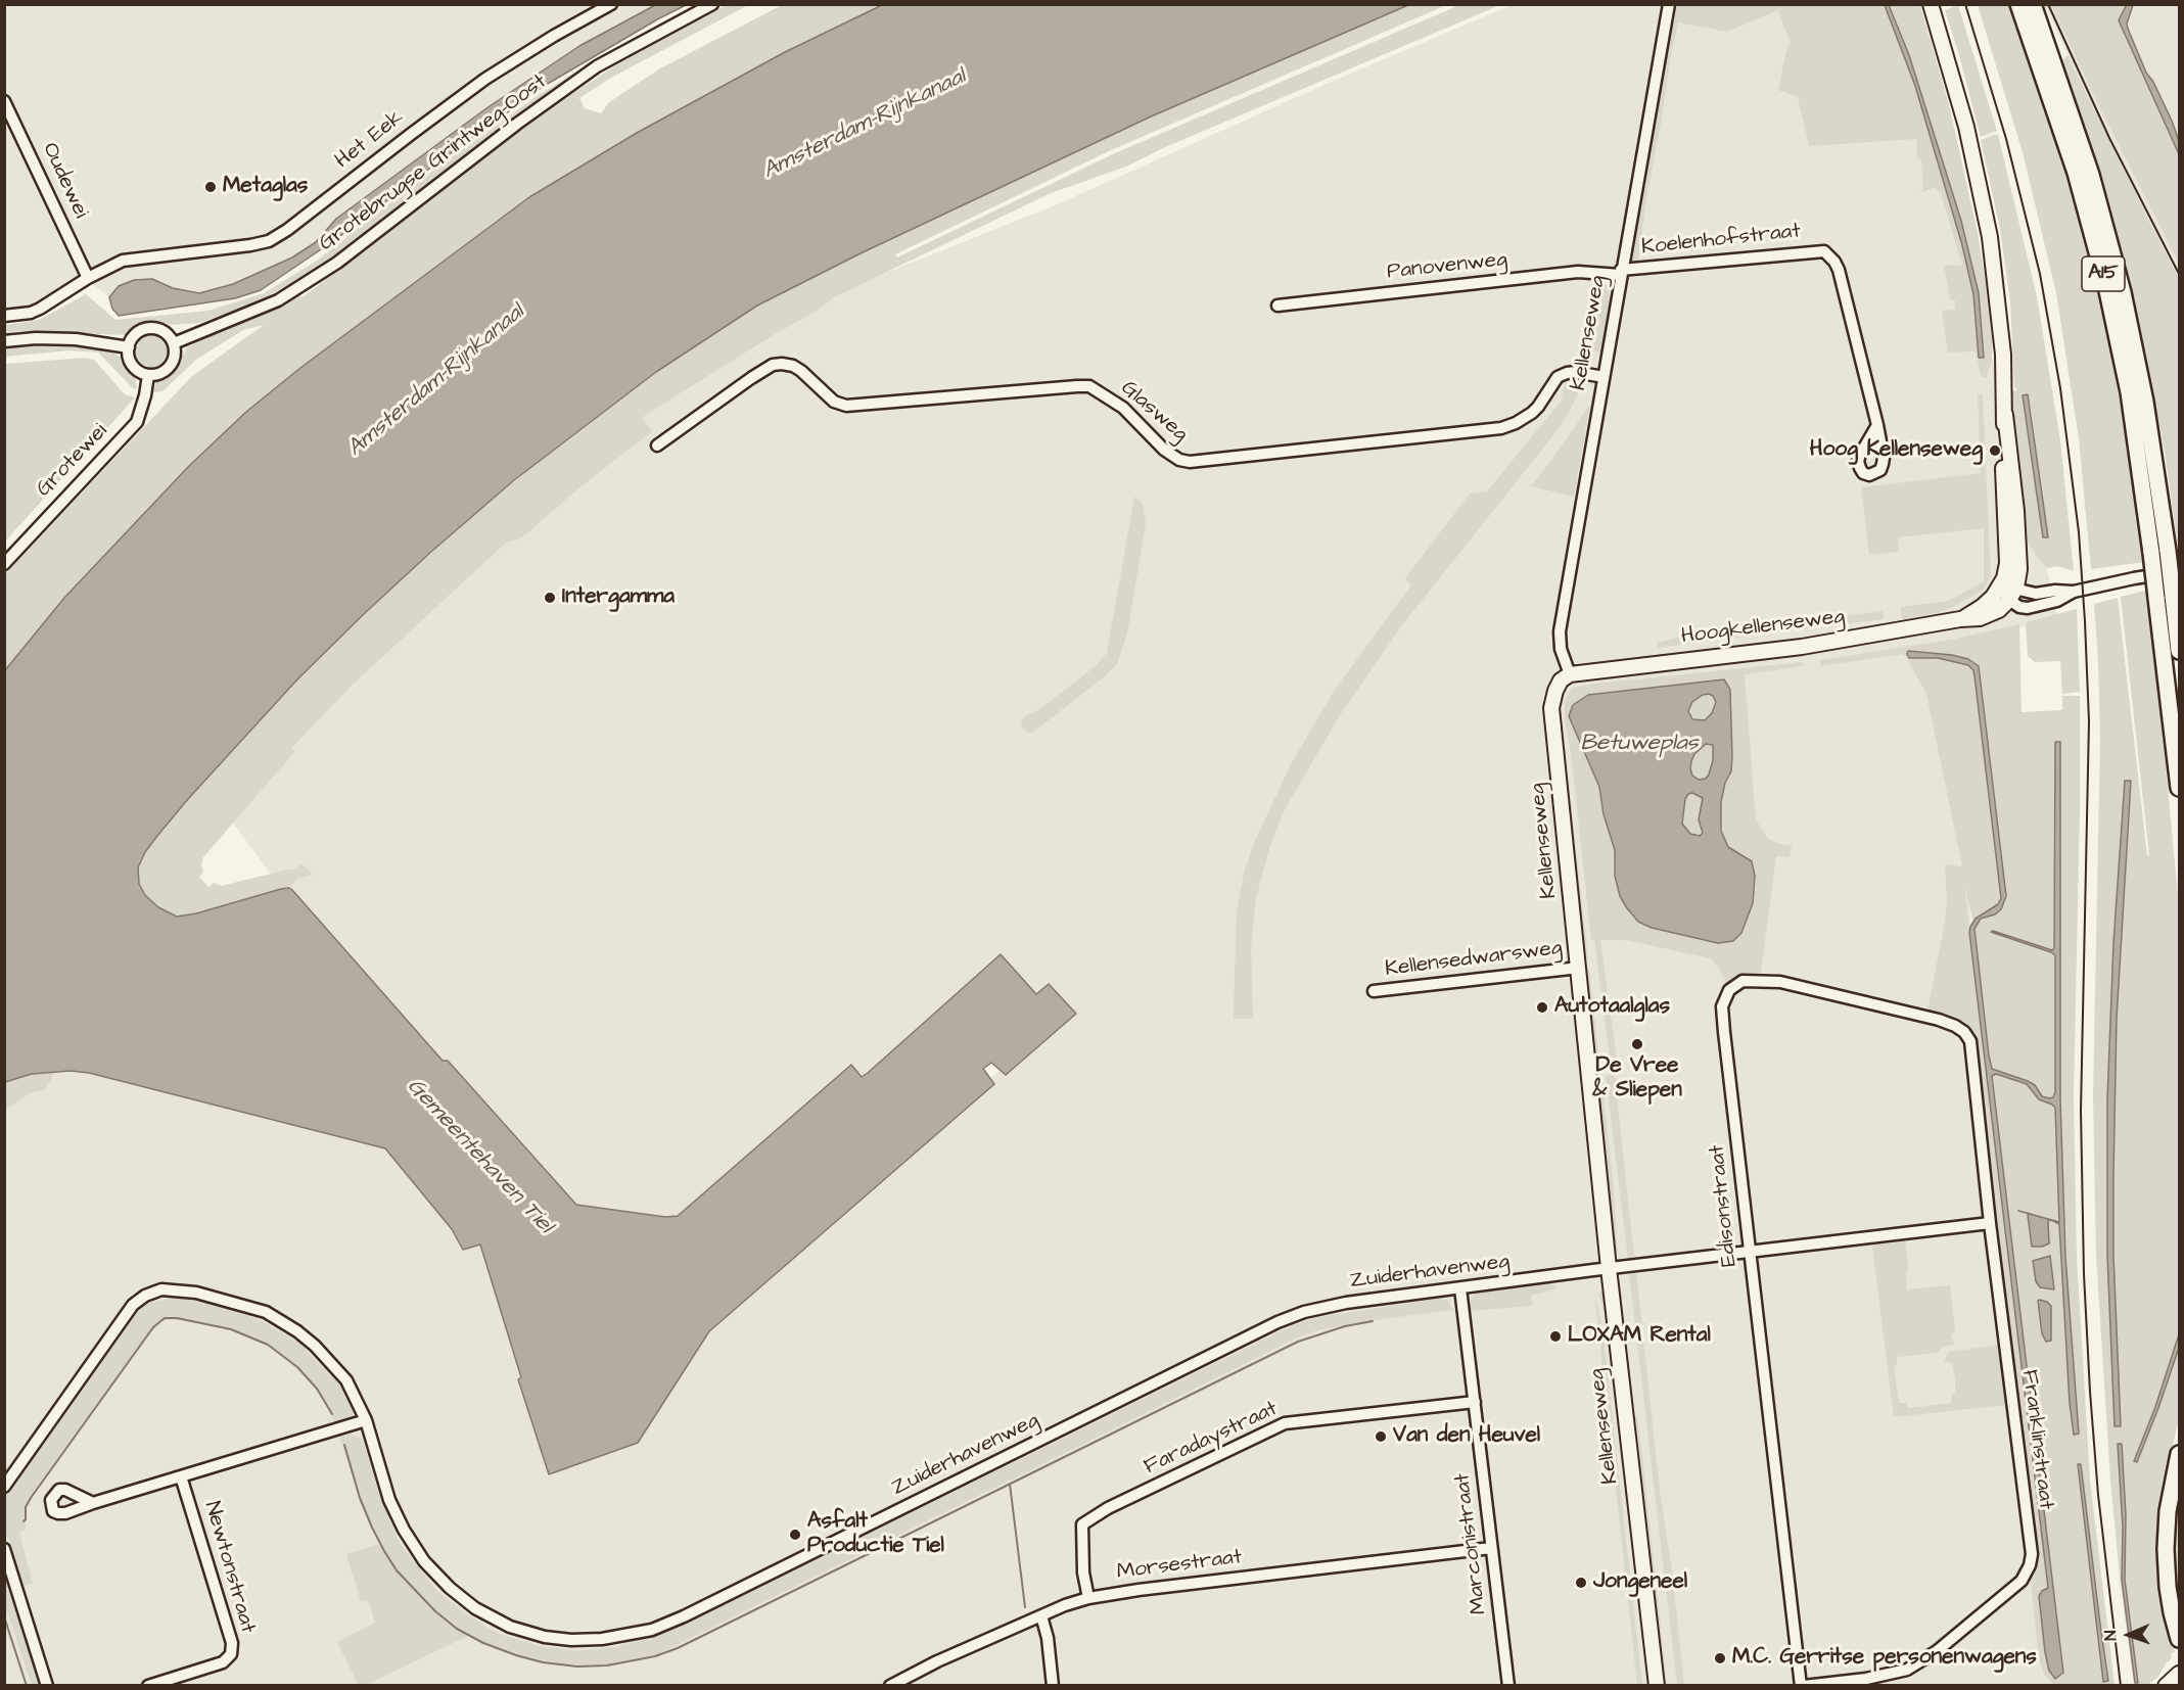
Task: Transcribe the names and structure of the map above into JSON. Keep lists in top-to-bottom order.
{
  "streets": {
    "highway": ["A15"],
    "main road": ["Kellenseweg", "Hoogkellenseweg"],
    "street": [
      "Het Eek",
      "Grotebrugse Grintweg-Oost",
      "Oudewei",
      "Koelenhofstraat",
      "Panovenweg",
      "Glasweg",
      "Grotewei",
      "Kellensedwarsweg",
      "Edisonstraat",
      "Zuiderhavenweg",
      "Faradaystraat",
      "Franklinstraat",
      "Marconistraat",
      "Morsestraat",
      "Newtonstraat"
    ]
  },
  "crossings": [
    ["Het Eek", "Oudewei"],
    ["Grotebrugse Grintweg-Oost", "Grotewei"],
    ["Koelenhofstraat", "Panovenweg"],
    ["Koelenhofstraat", "Kellenseweg"],
    ["Panovenweg", "Kellenseweg"],
    ["Kellenseweg", "Glasweg"],
    ["Kellenseweg", "Hoogkellenseweg"],
    ["Kellenseweg", "Kellensedwarsweg"],
    ["Kellenseweg", "Zuiderhavenweg"],
    ["Edisonstraat", "Zuiderhavenweg"],
    ["Edisonstraat", "Franklinstraat"],
    ["Zuiderhavenweg", "Franklinstraat"],
    ["Zuiderhavenweg", "Marconistraat"],
    ["Faradaystraat", "Marconistraat"],
    ["Faradaystraat", "Morsestraat"],
    ["Marconistraat", "Morsestraat"]
  ],
  "water": ["Amsterdam-Rijnkanaal", "Betuweplas", "Gemeentehaven Tiel"],
  "places": [
    "Metaglas",
    "Hoog Kellenseweg",
    "Intergamma",
    "Autotaalglas",
    "De Vree & Sliepen",
    "LOXAM Rental",
    "Van den Heuvel",
    "Asfalt Productie Tiel",
    "Jongeneel",
    "M.C. Gerritse personenwagens"
  ],
  "north": "left"
}
